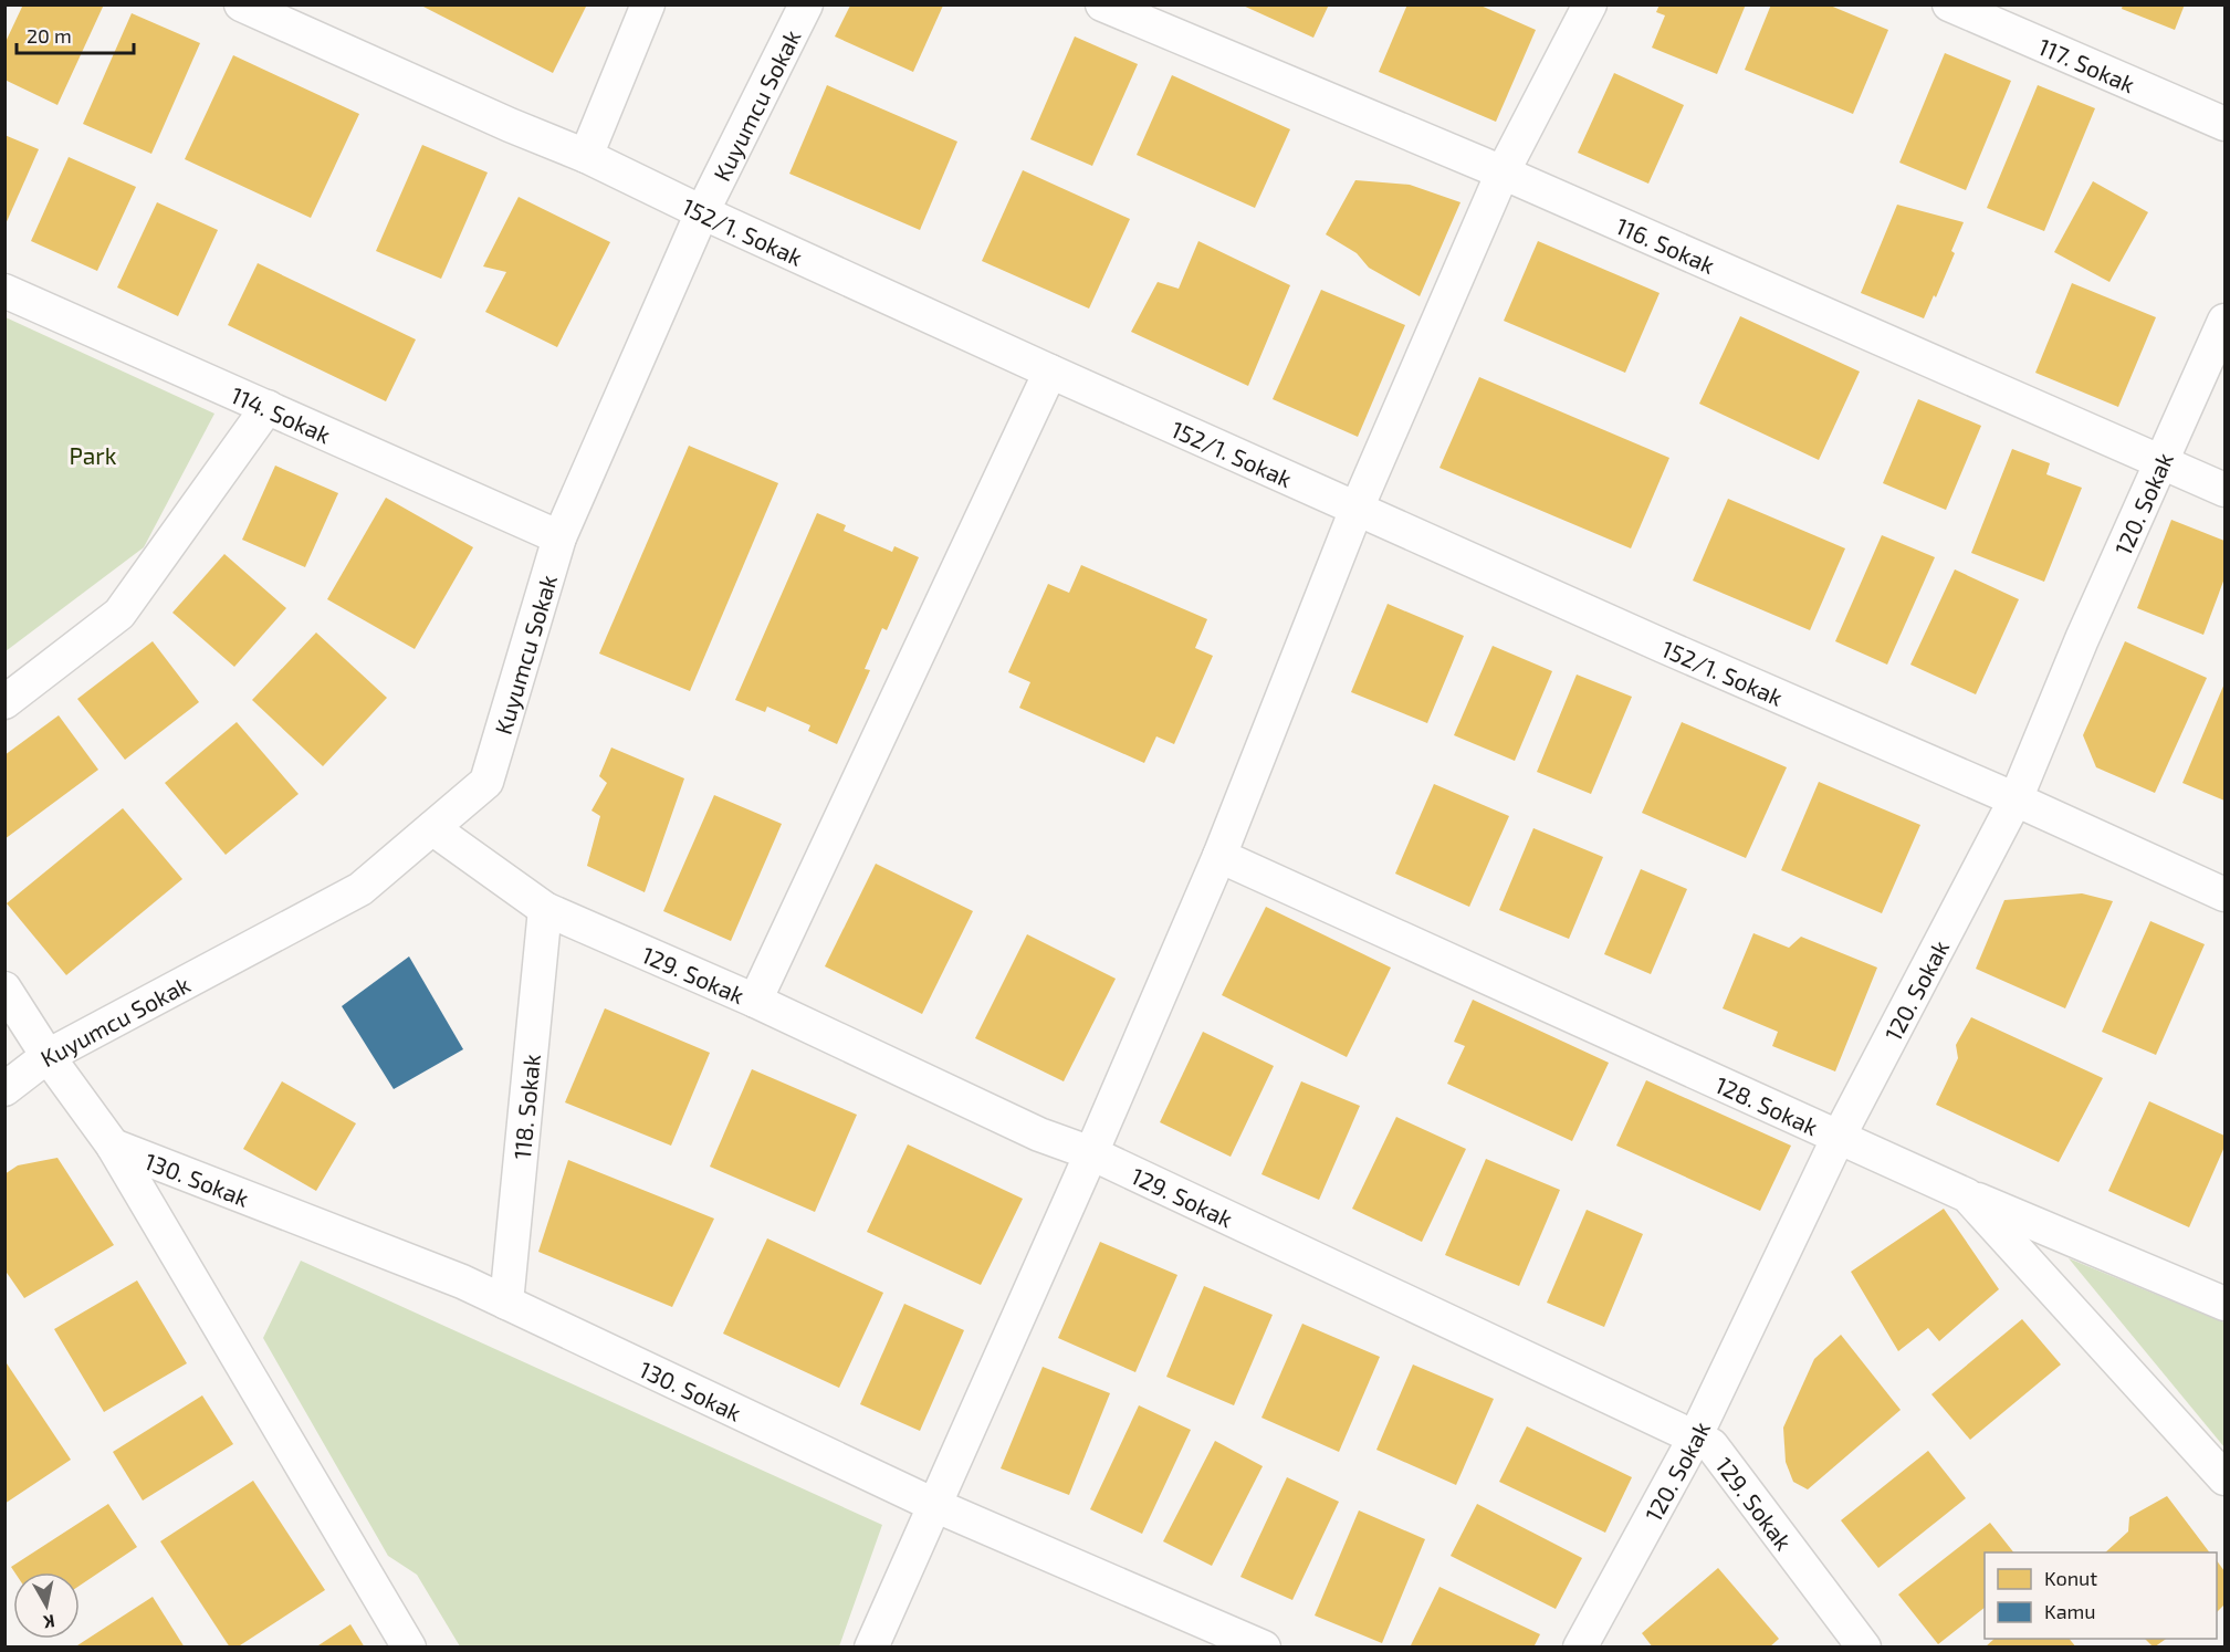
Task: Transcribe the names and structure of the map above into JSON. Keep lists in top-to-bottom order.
{
  "streets": {
    "street": [
      "117. Sokak",
      "Kuyumcu Sokak",
      "152/1. Sokak",
      "116. Sokak",
      "114. Sokak",
      "120. Sokak",
      "129. Sokak",
      "128. Sokak",
      "118. Sokak",
      "130. Sokak"
    ]
  },
  "crossings": [
    ["Kuyumcu Sokak", "152/1. Sokak"],
    ["Kuyumcu Sokak", "114. Sokak"],
    ["Kuyumcu Sokak", "129. Sokak"],
    ["152/1. Sokak", "120. Sokak"],
    ["116. Sokak", "120. Sokak"],
    ["120. Sokak", "129. Sokak"],
    ["120. Sokak", "128. Sokak"],
    ["129. Sokak", "118. Sokak"],
    ["118. Sokak", "130. Sokak"]
  ],
  "parks": ["Park"],
  "legend": ["Konut", "Kamu"],
  "scale_bar": "20 m",
  "north": "bottom"
}
